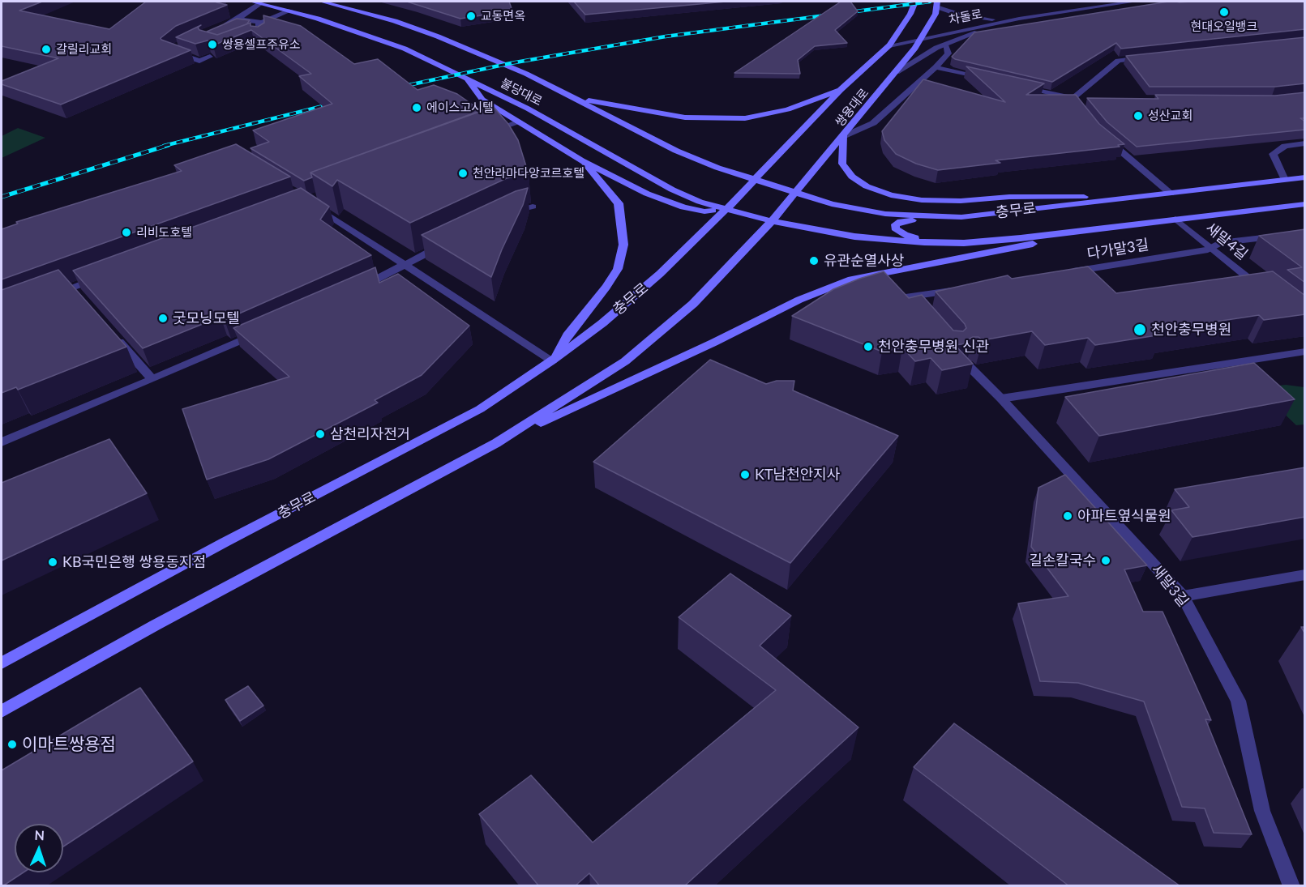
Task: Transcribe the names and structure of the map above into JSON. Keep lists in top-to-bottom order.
{
  "streets": {
    "main road": ["불당대로", "쌍용대로", "충무로"],
    "street": [
      "차돌로",
      "새말4길",
      "다가말3길",
      "새말3길"
    ]
  },
  "crossings": [
    ["차돌로", "쌍용대로"],
    ["불당대로", "쌍용대로"],
    ["불당대로", "충무로"],
    ["쌍용대로", "충무로"],
    ["충무로", "새말4길"],
    ["새말4길", "다가말3길"]
  ],
  "places": [
    "현대오일뱅크",
    "교동면옥",
    "쌍용셀프주유소",
    "갈릴리교회",
    "에이스고시텔",
    "성산교회",
    "천안라마다앙코르호텔",
    "리비도호텔",
    "유관순열사상",
    "굿모닝모텔",
    "천안충무병원",
    "천안충무병원 신관",
    "삼천리자전거",
    "KT남천안지사",
    "아파트옆식물원",
    "길손칼국수",
    "KB국민은행 쌍용동지점",
    "이마트쌍용점"
  ],
  "north": "top"
}
